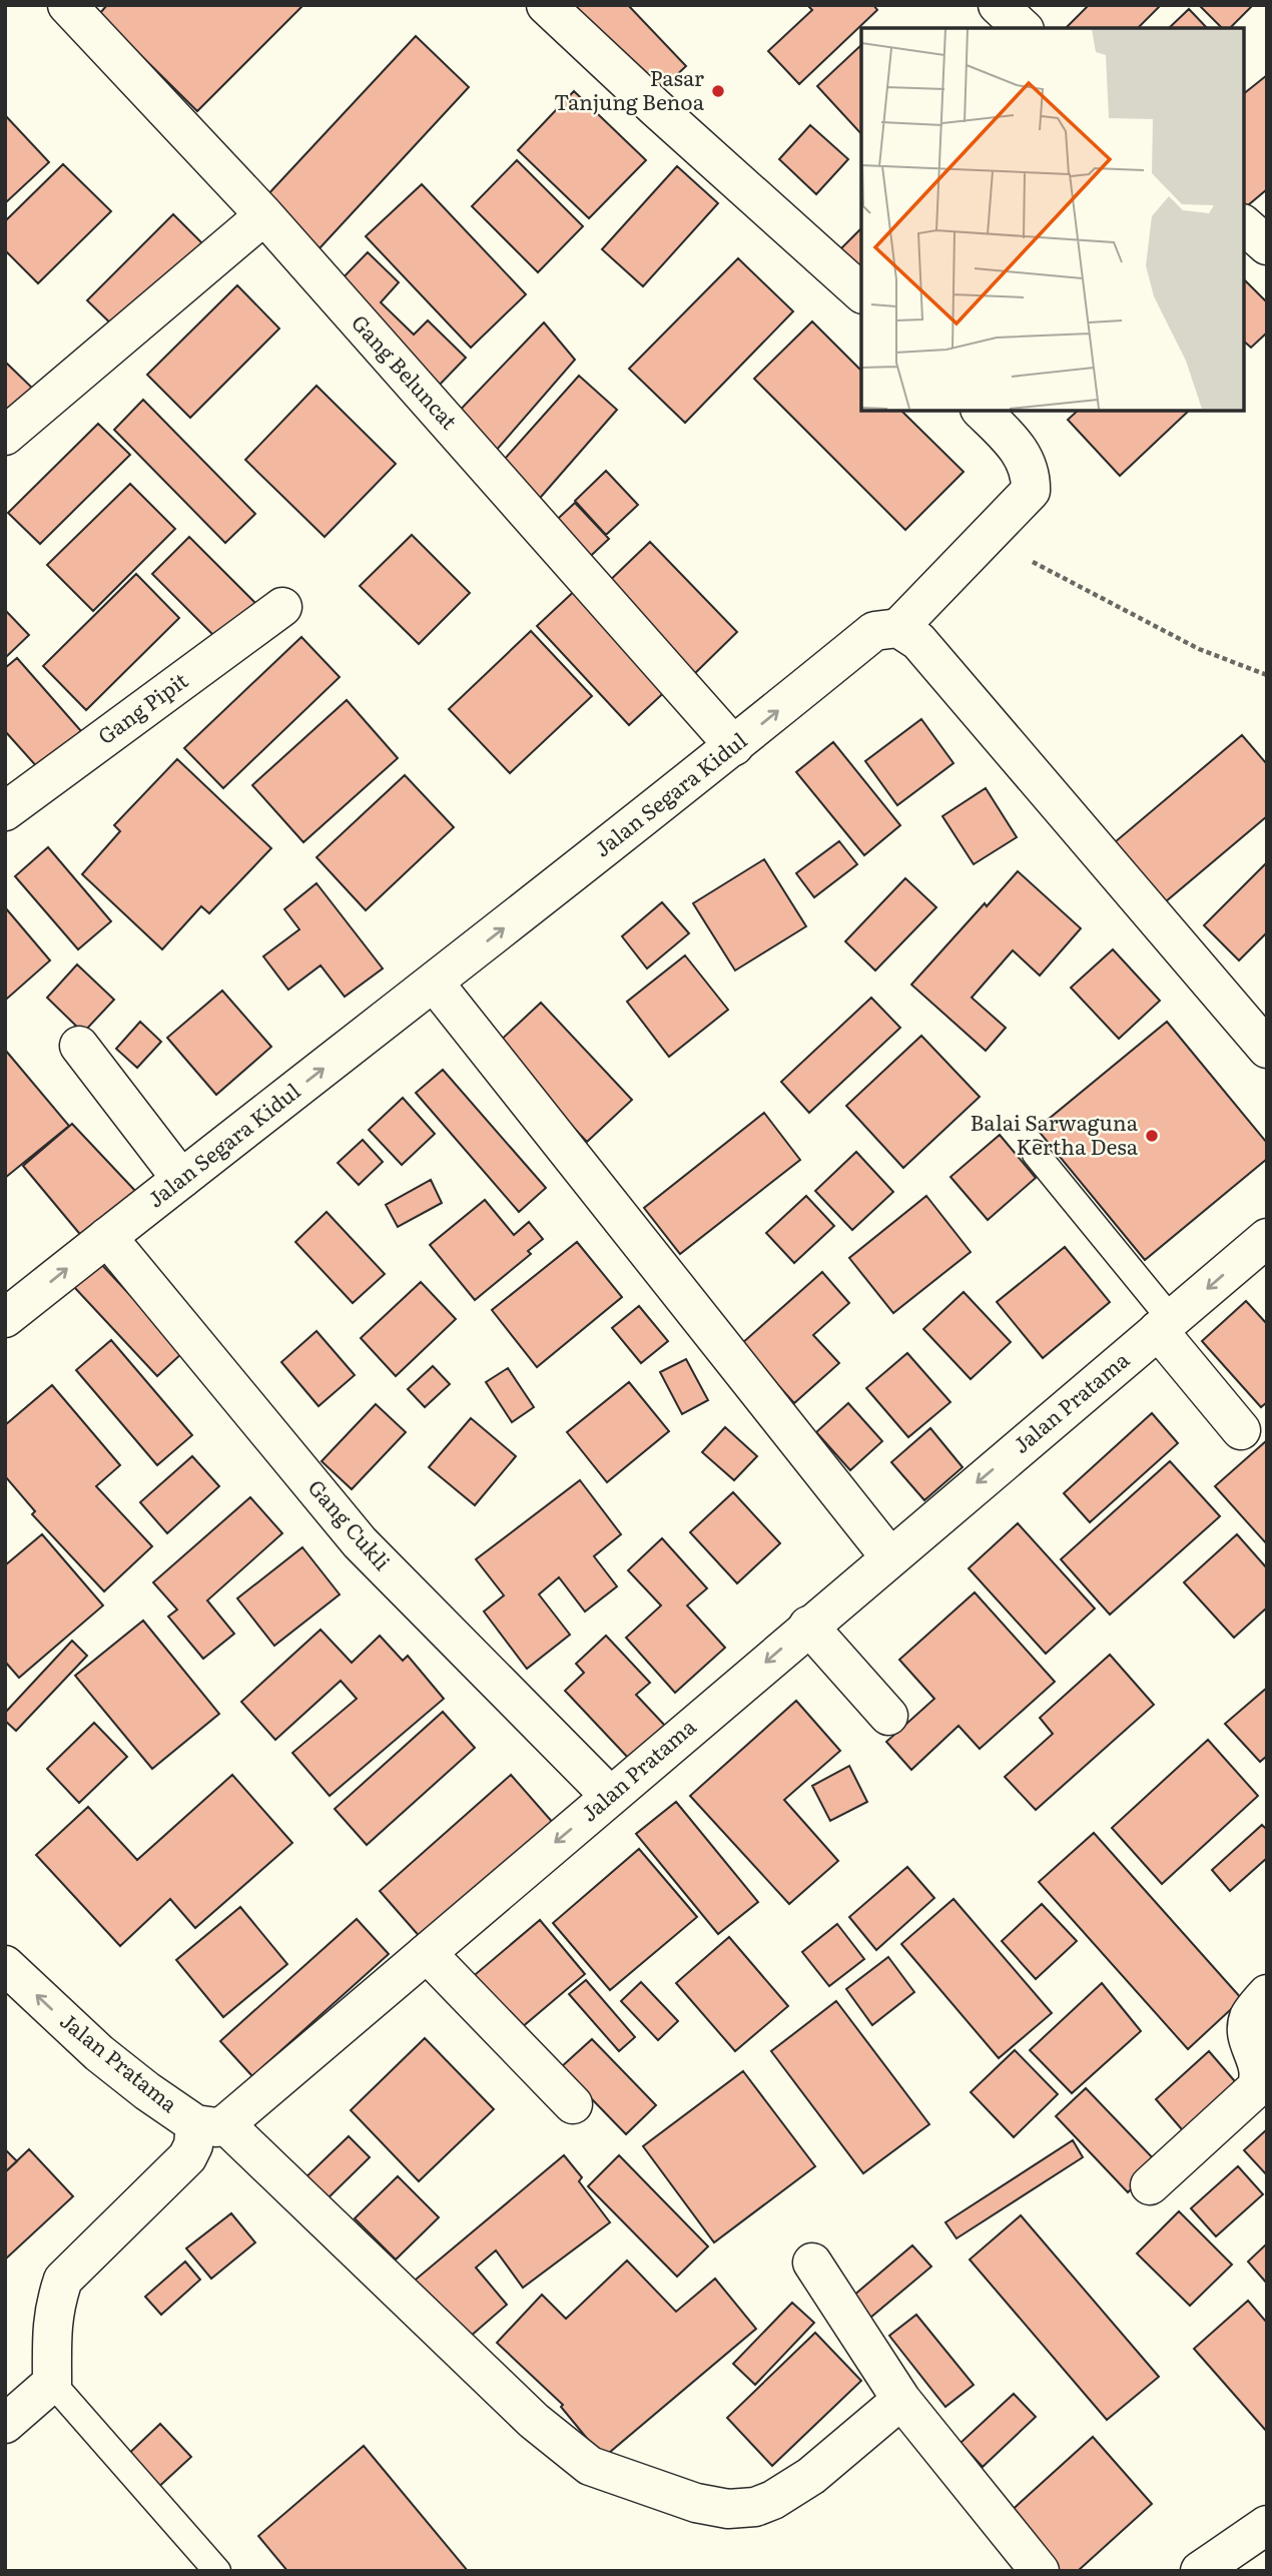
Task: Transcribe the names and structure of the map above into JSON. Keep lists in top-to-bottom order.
{
  "streets": {
    "street": [
      "Gang Beluncat",
      "Gang Pipit",
      "Jalan Segara Kidul",
      "Jalan Pratama",
      "Gang Cukli"
    ]
  },
  "crossings": [
    ["Gang Beluncat", "Jalan Segara Kidul"],
    ["Jalan Segara Kidul", "Gang Cukli"],
    ["Jalan Pratama", "Gang Cukli"]
  ],
  "one_way": ["Jalan Segara Kidul", "Jalan Pratama"],
  "places": ["Pasar Tanjung Benoa", "Balai Sarwaguna Kertha Desa"]
}
